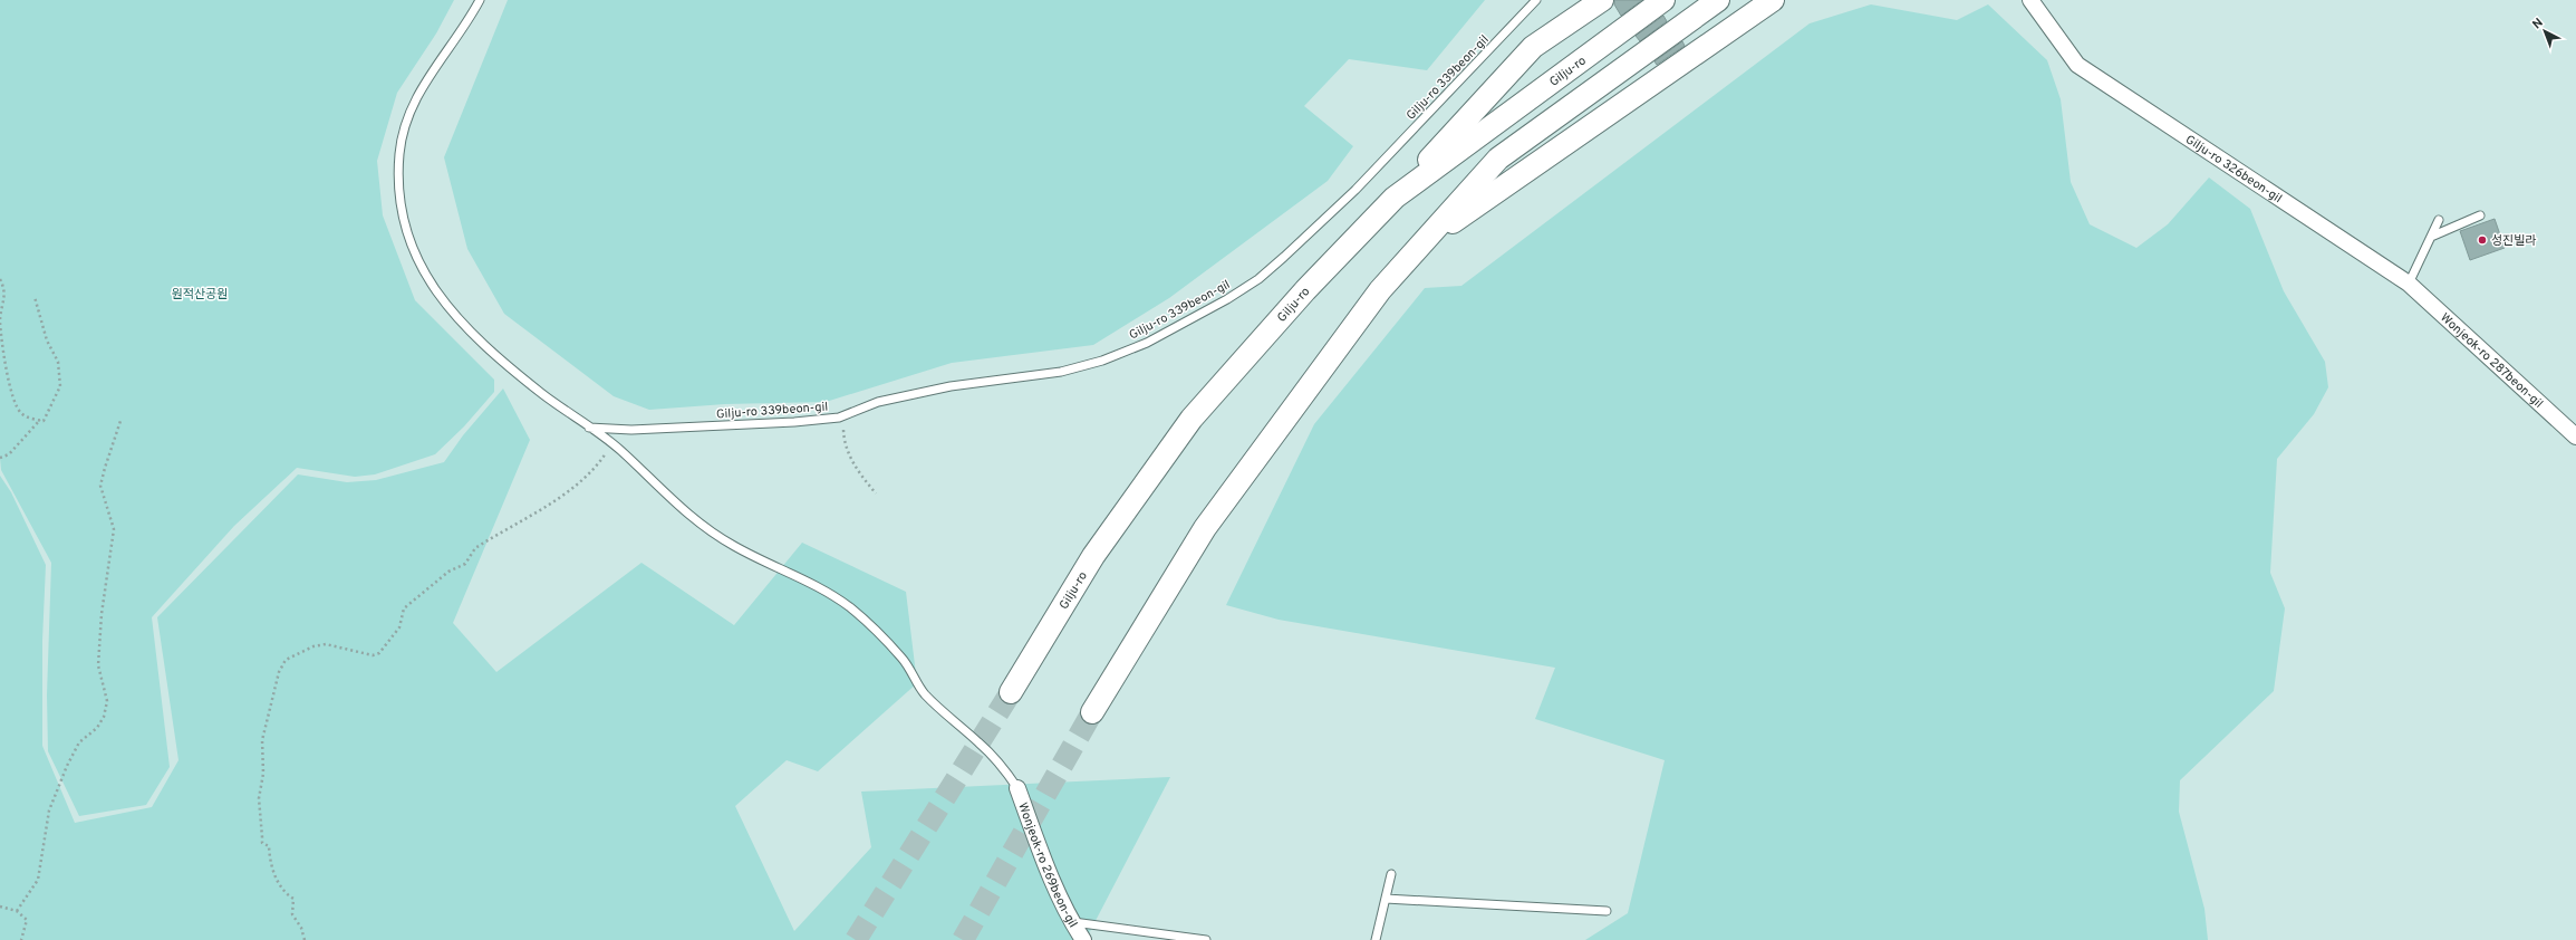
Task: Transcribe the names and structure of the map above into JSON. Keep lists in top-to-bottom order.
{
  "streets": {
    "main road": ["Gilju-ro"],
    "street": ["Gilju-ro 326beon-gil", "Wonjeok-ro 287beon-gil", "Wonjeok-ro 269beon-gil"],
    "lane": ["Gilju-ro 339beon-gil"]
  },
  "crossings": [
    ["Gilju-ro 326beon-gil", "Wonjeok-ro 287beon-gil"]
  ],
  "parks": ["원적산공원"],
  "places": ["성진빌라"],
  "north": "top left"
}
